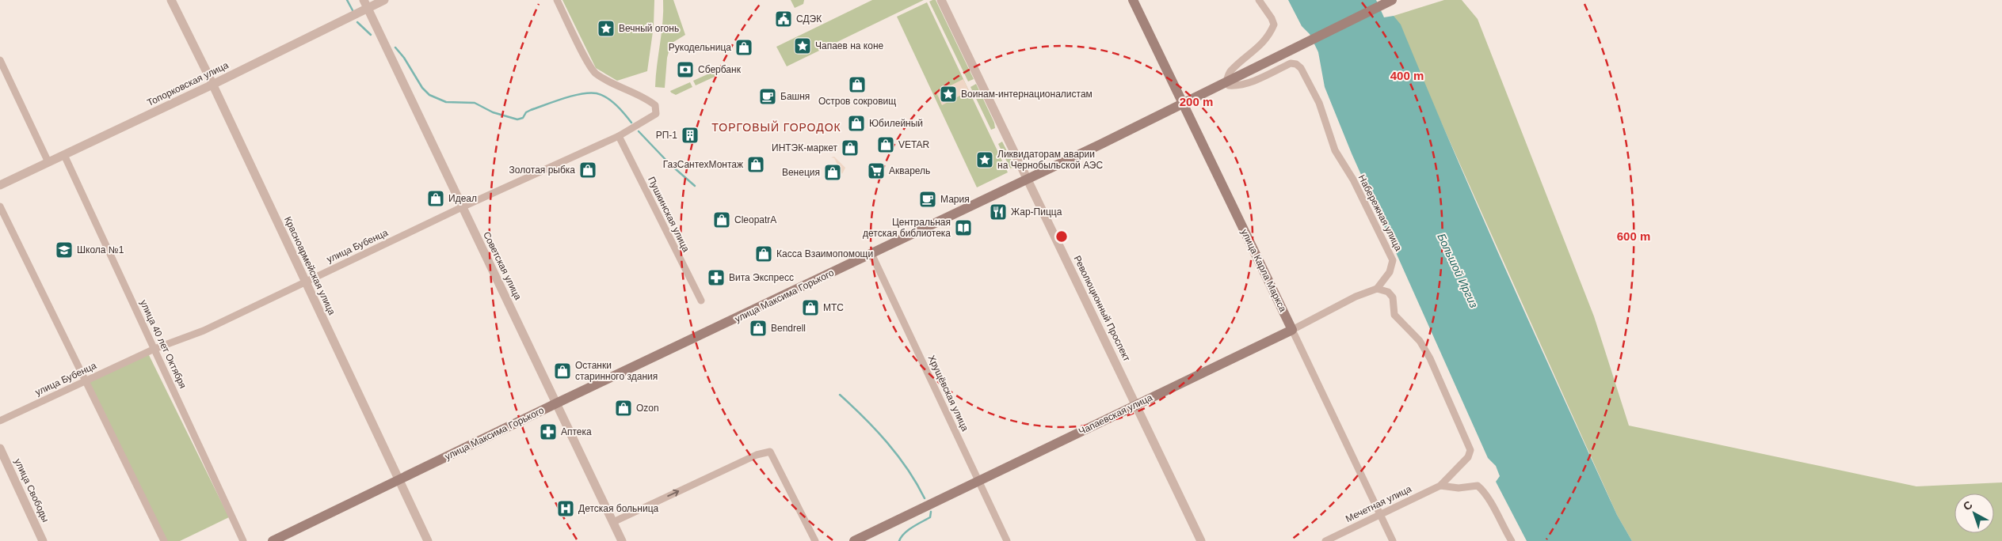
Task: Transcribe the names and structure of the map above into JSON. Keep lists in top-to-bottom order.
{
  "streets": {
    "main road": ["улица Карла Маркса", "улица Максима Горького", "Чапаевская улица"],
    "street": [
      "Топорковская улица",
      "Набережная улица",
      "Пушкинская улица",
      "улица Бубенца",
      "Красноармейская улица",
      "Советская улица",
      "Революционный Проспект",
      "улица 40 лет Октября",
      "Хрущёвская улица",
      "улица Свободы",
      "Мечетная улица"
    ]
  },
  "crossings": [
    ["Топорковская улица", "Красноармейская улица"],
    ["Топорковская улица", "Советская улица"],
    ["Топорковская улица", "улица 40 лет Октября"],
    ["Набережная улица", "улица Максима Горького"],
    ["Набережная улица", "Чапаевская улица"],
    ["Пушкинская улица", "улица Бубенца"],
    ["улица Бубенца", "Красноармейская улица"],
    ["улица Бубенца", "Советская улица"],
    ["улица Бубенца", "улица 40 лет Октября"],
    ["Красноармейская улица", "улица Максима Горького"],
    ["Советская улица", "улица Максима Горького"],
    ["улица Карла Маркса", "улица Максима Горького"],
    ["улица Карла Маркса", "Чапаевская улица"],
    ["улица Карла Маркса", "Мечетная улица"],
    ["улица Максима Горького", "Революционный Проспект"],
    ["улица Максима Горького", "Хрущёвская улица"],
    ["Революционный Проспект", "Чапаевская улица"],
    ["Хрущёвская улица", "Чапаевская улица"]
  ],
  "districts": ["ТОРГОВЫЙ ГОРОДОК"],
  "water": ["Большой Иргиз"],
  "places": {
    "public building": ["СДЭК"],
    "place": [
      "Вечный огонь",
      "Чапаев на коне",
      "Воинам-интернационалистам",
      "Ликвидаторам аварии на Чернобыльской АЭС"
    ],
    "shop": [
      "Рукодельница",
      "Остров сокровищ",
      "Юбилейный",
      "VETAR",
      "ИНТЭК-маркет",
      "ГазСантехМонтаж",
      "Золотая рыбка",
      "Венеция",
      "Идеал",
      "CleopatrA",
      "Касса Взаимопомощи",
      "МТС",
      "Bendrell",
      "Останки старинного здания",
      "Ozon"
    ],
    "bank": ["Сбербанк"],
    "cafe": ["Башня", "Мария"],
    "building": ["РП-1"],
    "supermarket": ["Акварель"],
    "restaurant": ["Жар-Пицца"],
    "library": ["Центральная детская библиотека"],
    "school or university": ["Школа №1"],
    "pharmacy": ["Вита Экспресс", "Аптека"],
    "hospital": ["Детская больница"]
  },
  "north": "top left",
  "rings": ["400 m", "200 m", "600 m"]
}
